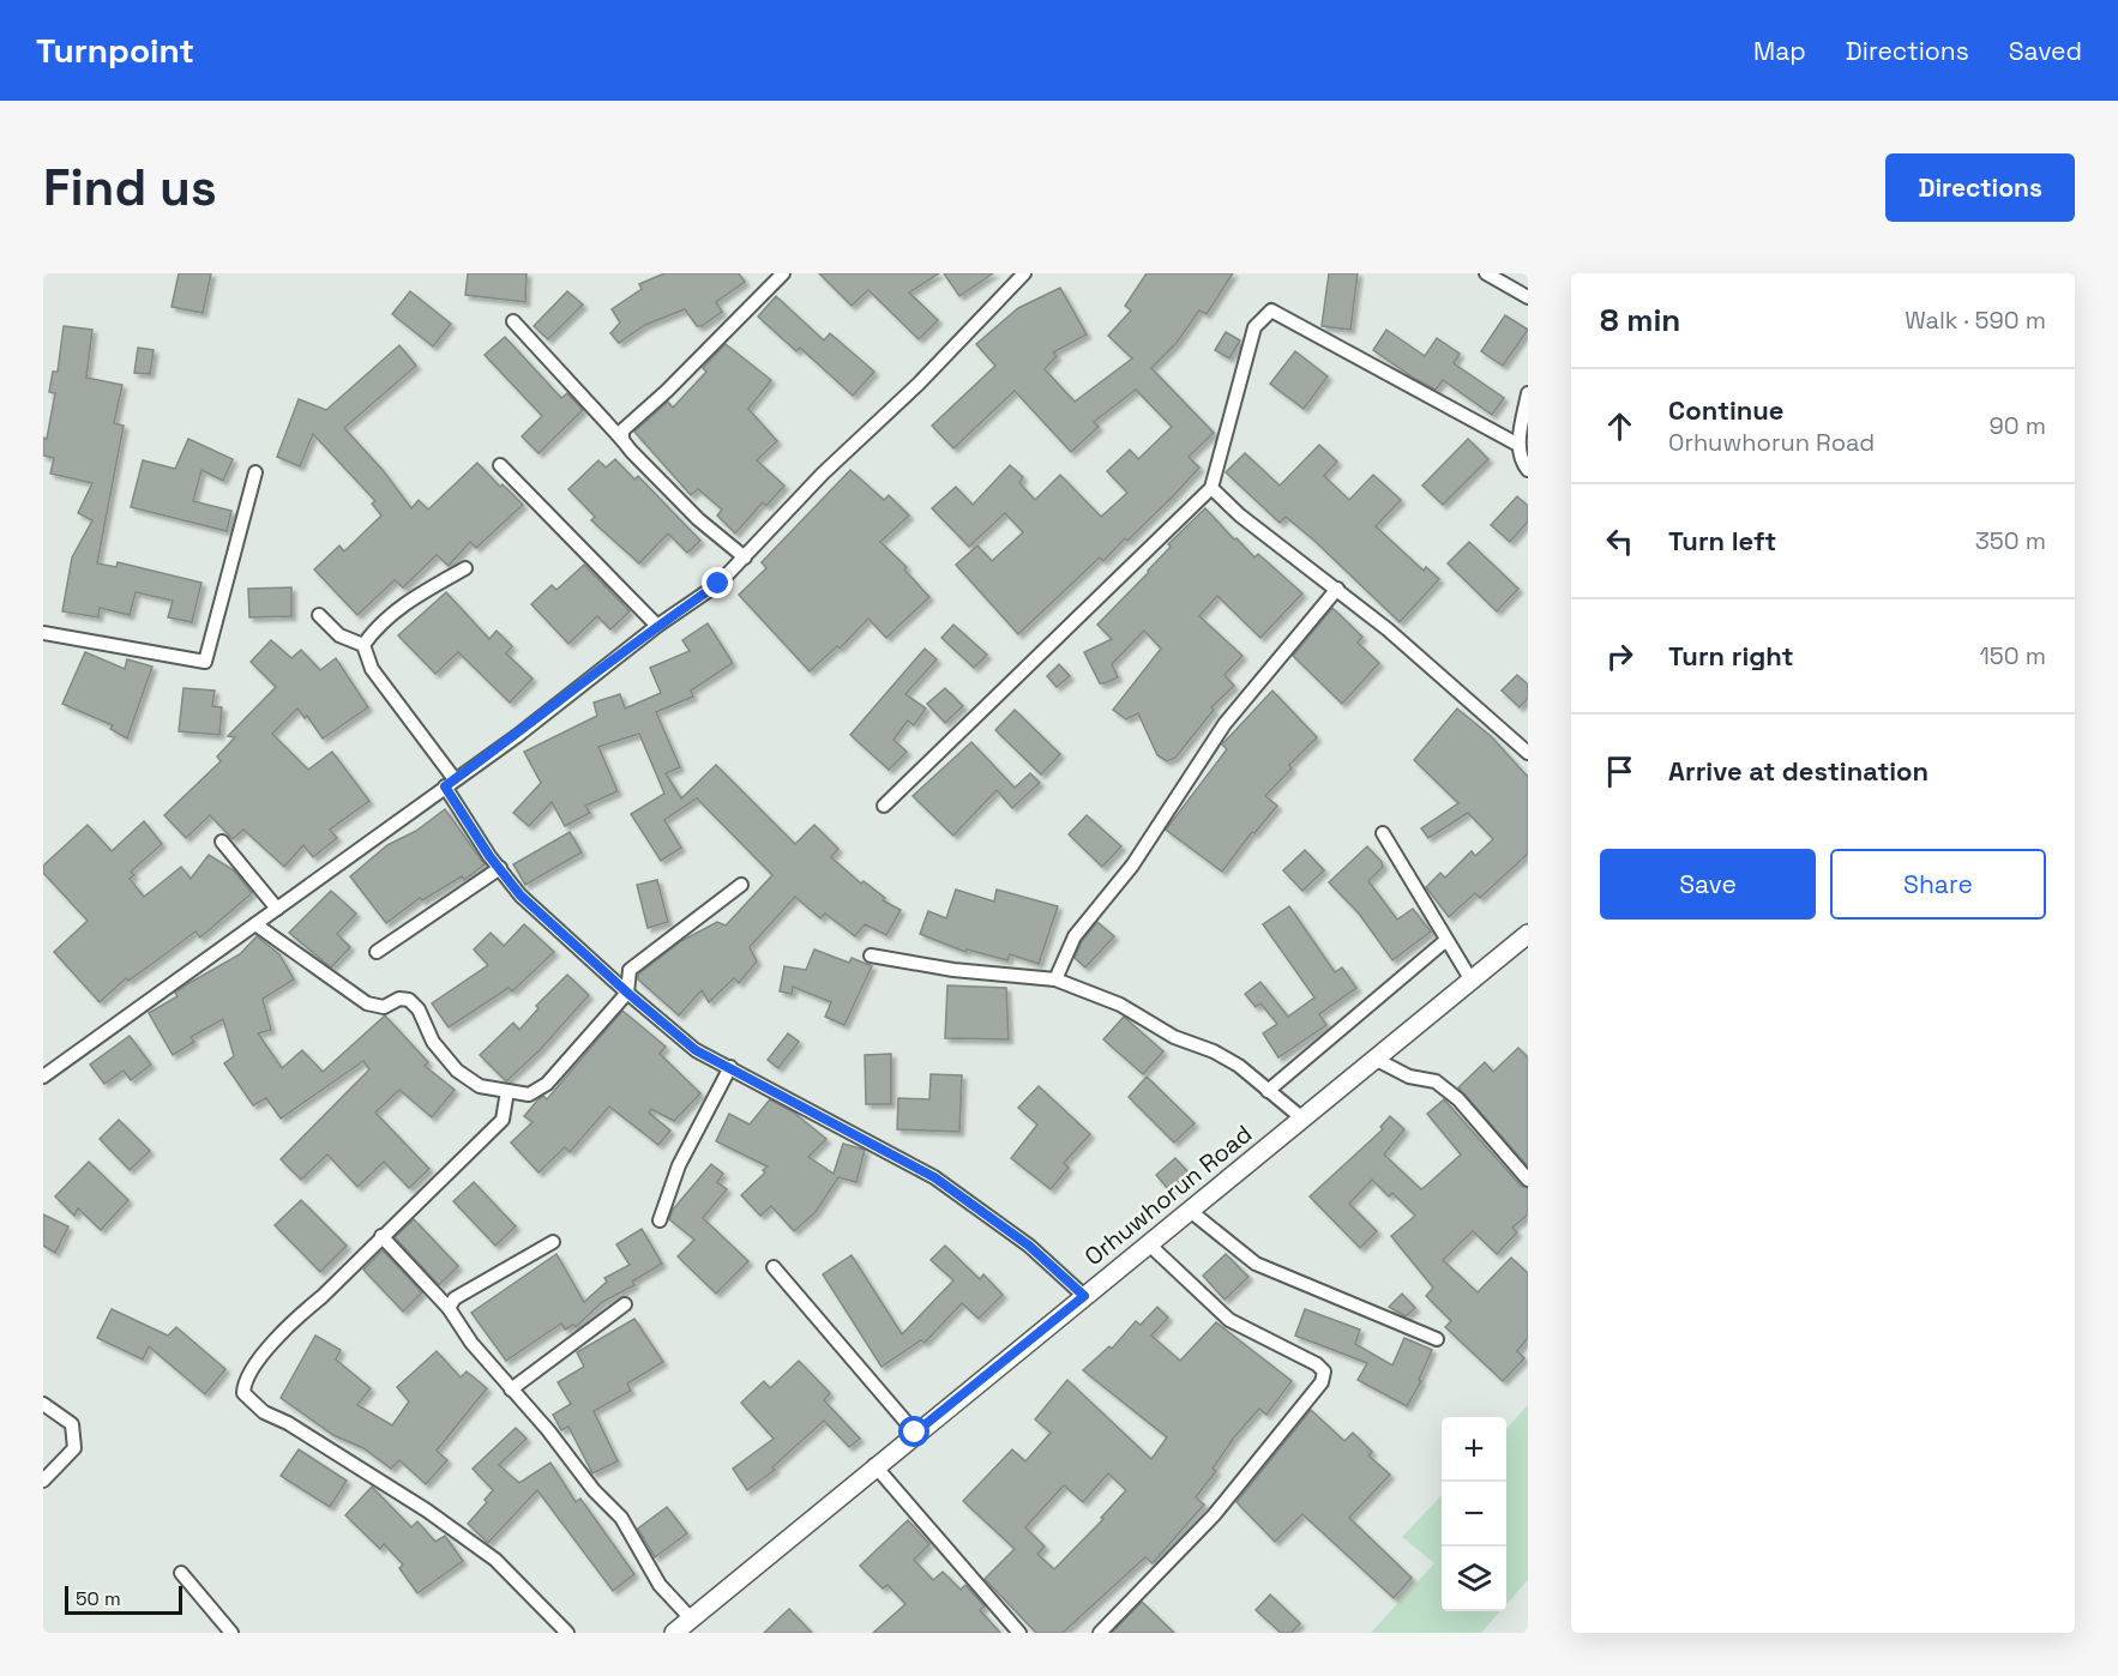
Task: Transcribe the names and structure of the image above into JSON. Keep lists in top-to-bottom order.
{
  "streets": {
    "street": ["Orhuwhorun Road"]
  },
  "scale_bar": "50 m",
  "page": {
    "header": "Turnpoint",
    "nav": ["Map", "Directions", "Saved"],
    "buttons": [
      "Directions",
      ["Save", "Share"]
    ],
    "title": "Find us",
    "heading": ["8 min", "Walk · 590 m"],
    "list": [
      ["Continue", "Orhuwhorun Road", "90 m"],
      ["Turn left", "350 m"],
      ["Turn right", "150 m"],
      "Arrive at destination"
    ],
    "map_buttons": ["+", "−"],
    "scale": "50 m"
  }
}
